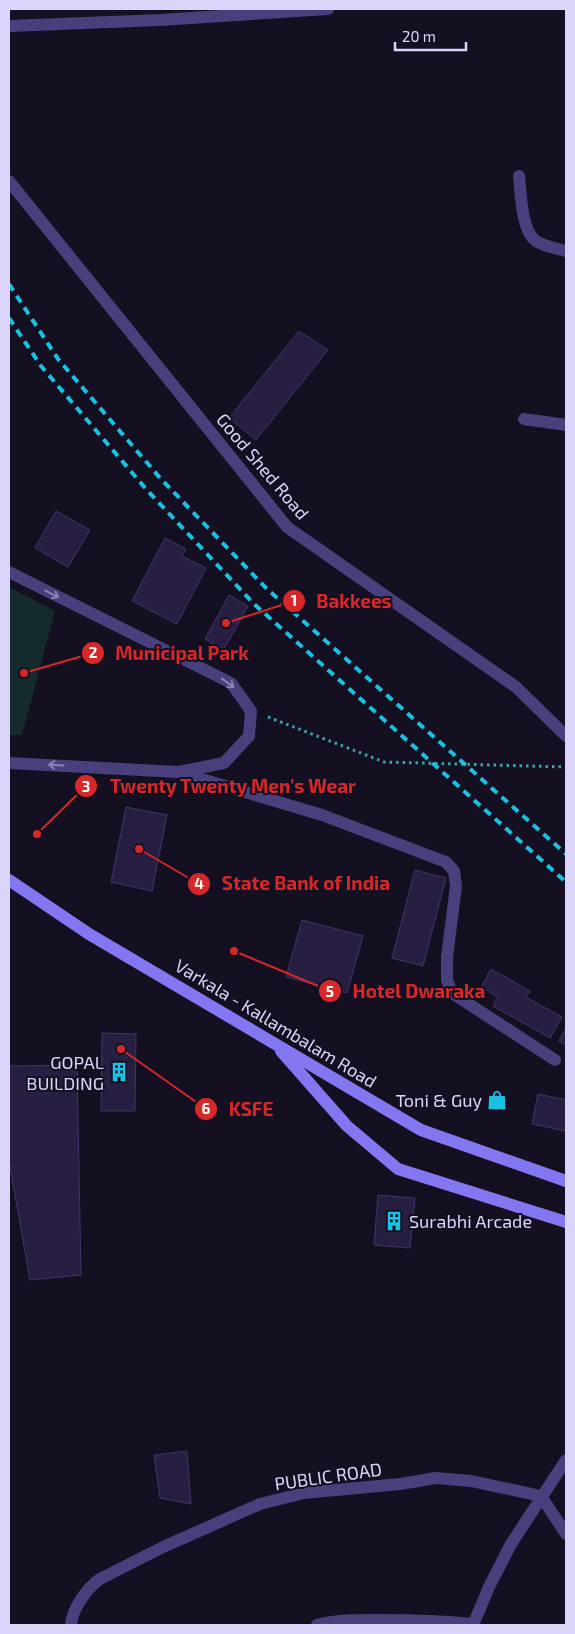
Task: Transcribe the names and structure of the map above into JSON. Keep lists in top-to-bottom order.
{
  "streets": {
    "main road": ["Varkala - Kallambalam Road"],
    "street": ["Good Shed Road", "PUBLIC ROAD"]
  },
  "places": {
    "other": [
      "Bakkees",
      "Municipal Park",
      "Twenty Twenty Men's Wear",
      "State Bank of India",
      "Hotel Dwaraka",
      "KSFE"
    ],
    "building": ["GOPAL BUILDING", "Surabhi Arcade"],
    "shop": ["Toni & Guy"]
  },
  "scale_bar": "20 m"
}
